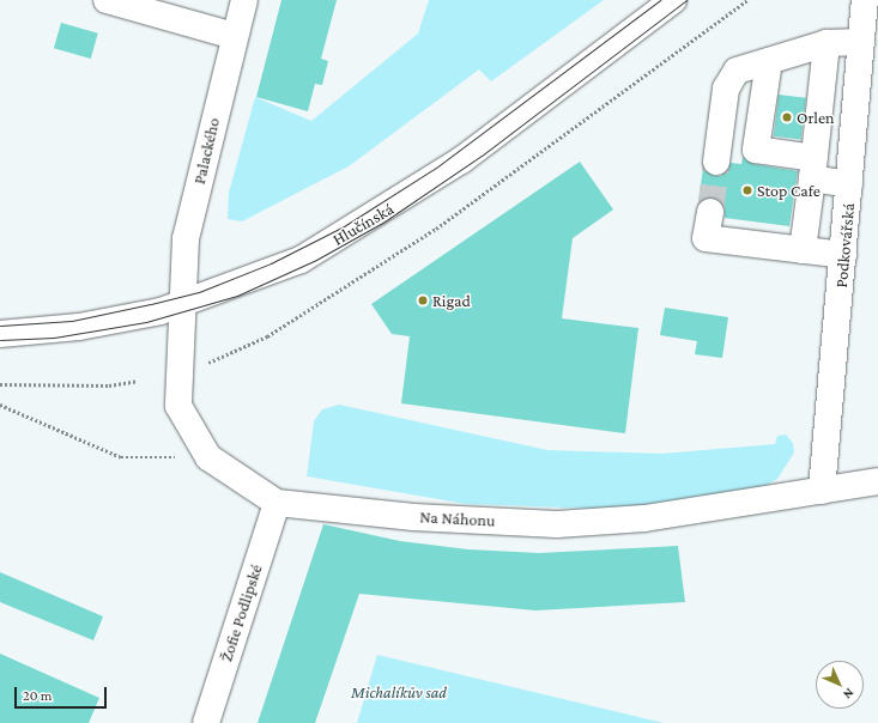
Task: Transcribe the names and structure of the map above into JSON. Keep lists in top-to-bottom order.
{
  "streets": {
    "street": [
      "Palackého",
      "Hlučínská",
      "Podkovářská",
      "Na Náhonu",
      "Žofie Podlipské"
    ]
  },
  "crossings": [
    ["Palackého", "Hlučínská"],
    ["Palackého", "Na Náhonu"],
    ["Hlučínská", "Na Náhonu"],
    ["Podkovářská", "Na Náhonu"],
    ["Na Náhonu", "Žofie Podlipské"]
  ],
  "parks": ["Michalíkův sad"],
  "places": ["Orlen", "Stop Cafe", "Rigad"],
  "scale_bar": "20 m",
  "north": "bottom right"
}
